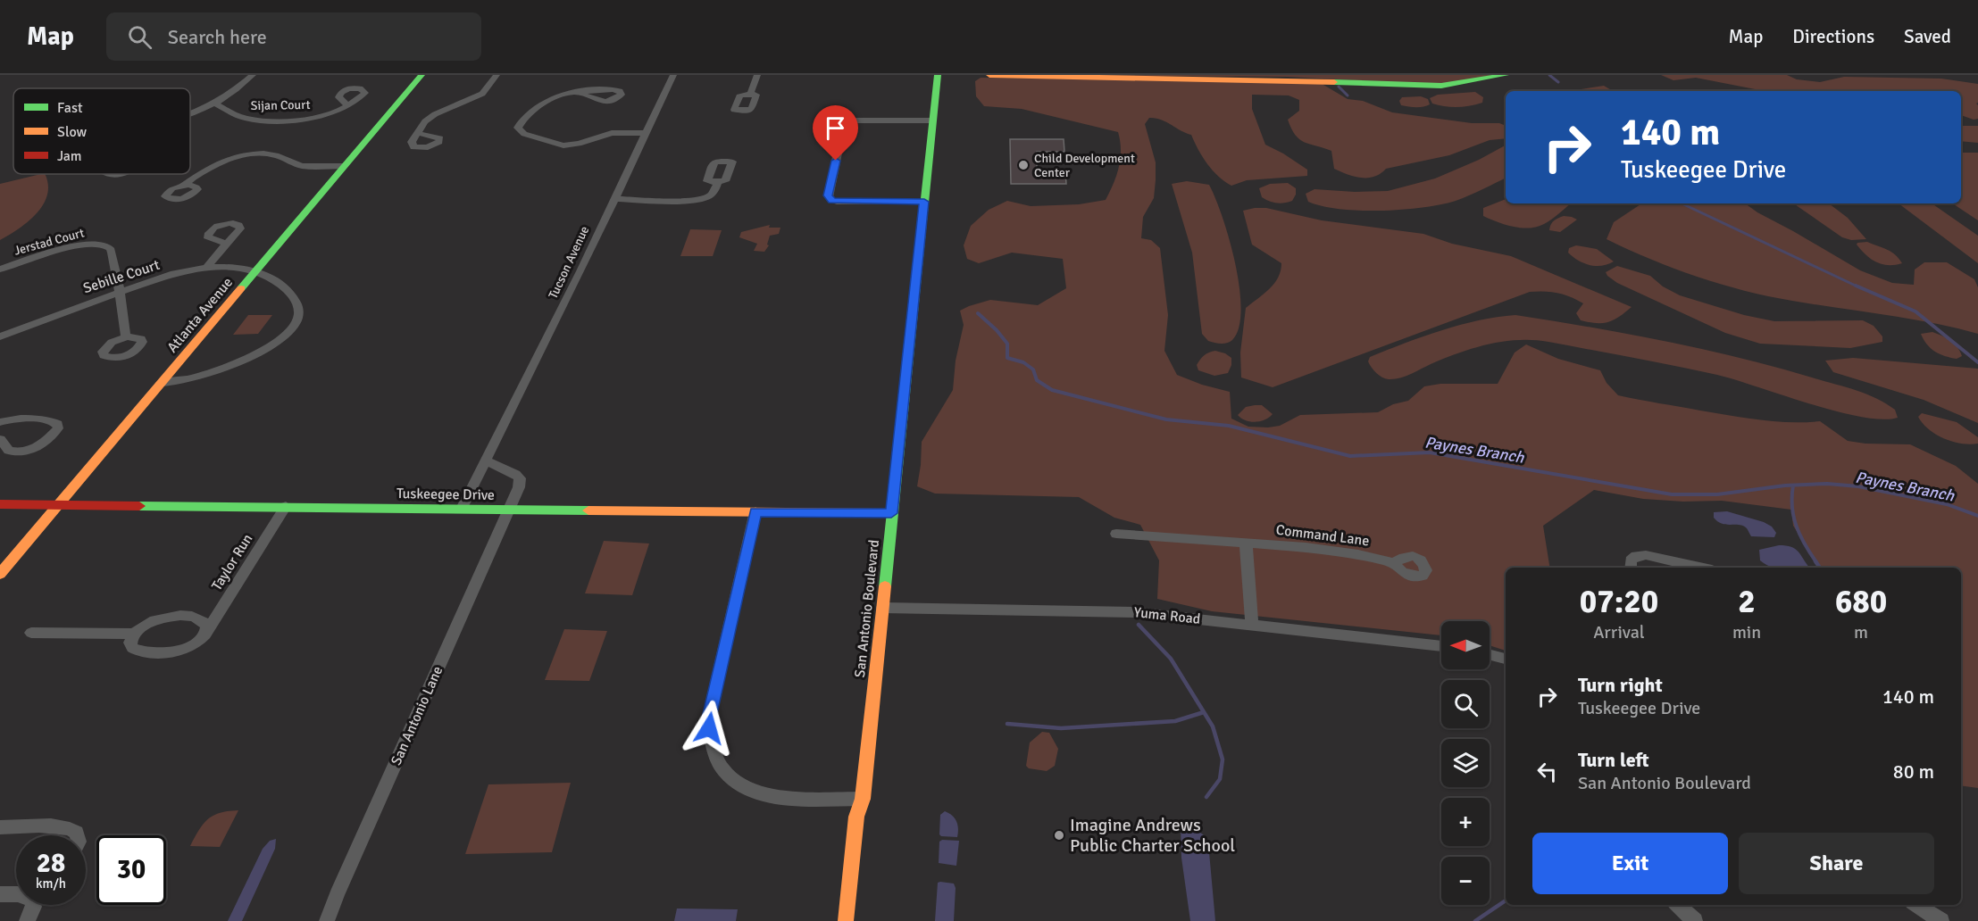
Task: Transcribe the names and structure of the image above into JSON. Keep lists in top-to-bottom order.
{
  "streets": {
    "street": [
      "Sijan Court",
      "Jerstad Court",
      "Tucson Avenue",
      "Sebille Court",
      "Atlanta Avenue",
      "Tuskeegee Drive",
      "Command Lane",
      "Taylor Run",
      "San Antonio Boulevard",
      "Yuma Road",
      "San Antonio Lane"
    ]
  },
  "crossings": [
    ["Jerstad Court", "Sebille Court"],
    ["Tucson Avenue", "Tuskeegee Drive"],
    ["Sebille Court", "Atlanta Avenue"],
    ["Atlanta Avenue", "Tuskeegee Drive"],
    ["Tuskeegee Drive", "Taylor Run"],
    ["Tuskeegee Drive", "San Antonio Boulevard"],
    ["Tuskeegee Drive", "San Antonio Lane"],
    ["San Antonio Boulevard", "Yuma Road"]
  ],
  "water": ["Paynes Branch"],
  "places": ["Child Development Center", "Imagine Andrews Public Charter School"],
  "legend": ["Fast", "Slow", "Jam"],
  "north": "left",
  "page": {
    "header": "Map",
    "search": "Search here",
    "nav": ["Map", "Directions", "Saved"],
    "turn": ["140 m", "Tuskeegee Drive"],
    "eta": [
      "07:20",
      "Arrival",
      "2",
      "min",
      "680",
      "m"
    ],
    "map_buttons": ["+", "−"],
    "list": [
      {
        "name": "Turn right",
        "note": "Tuskeegee Drive",
        "value": "140 m"
      },
      {
        "name": "Turn left",
        "note": "San Antonio Boulevard",
        "value": "80 m"
      }
    ],
    "buttons": ["Exit", "Share"],
    "speed": "28 km/h",
    "limit": "30"
  }
}
